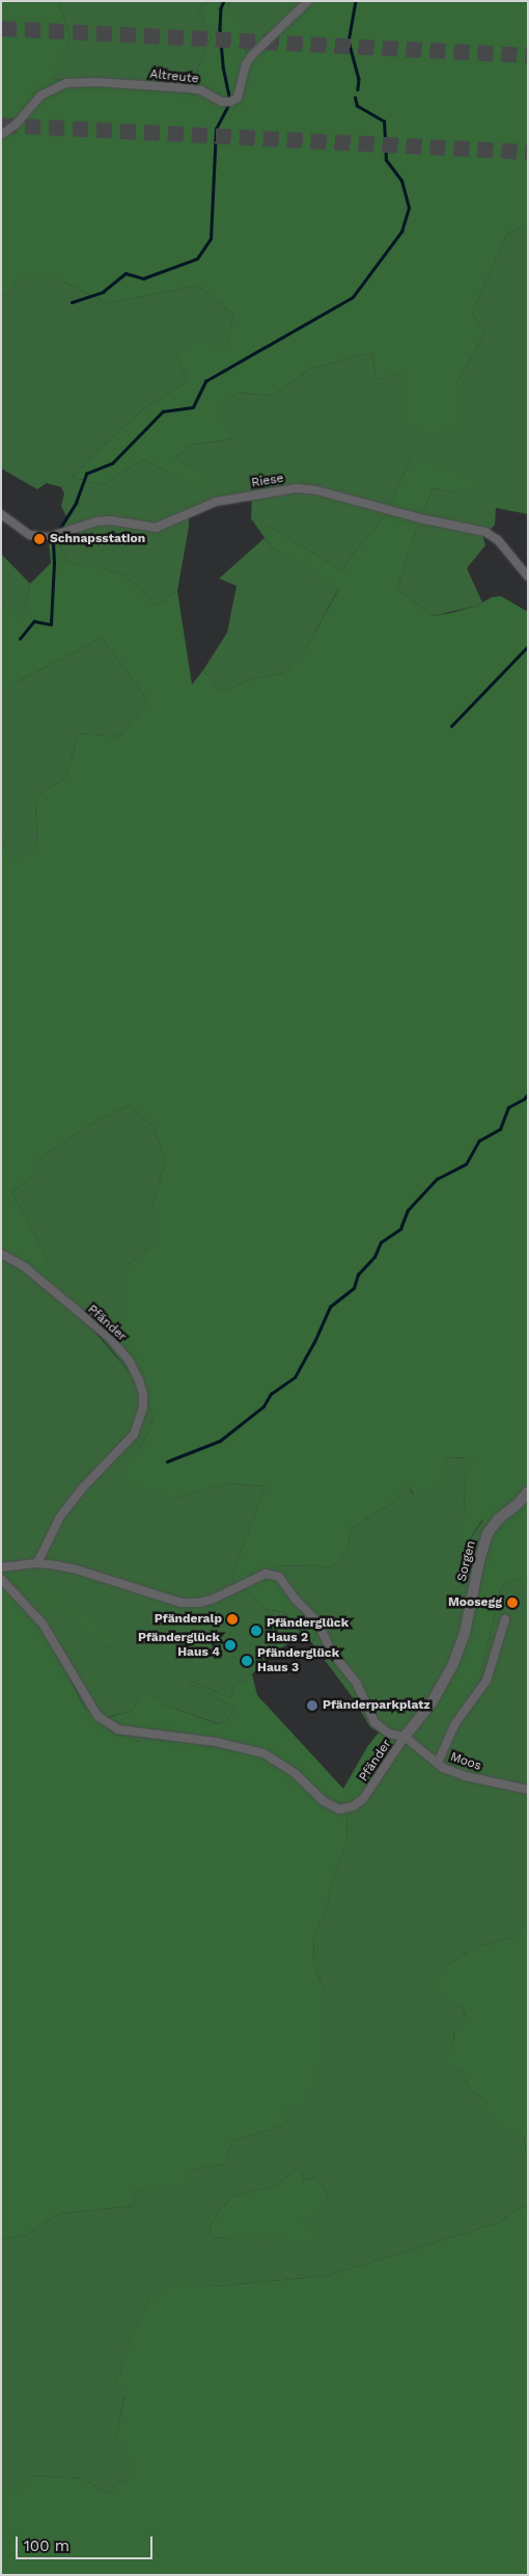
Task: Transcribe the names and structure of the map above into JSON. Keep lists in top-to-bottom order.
{
  "streets": {
    "street": [
      "Altreute",
      "Riese",
      "Pfänder",
      "Sorgen",
      "Moos"
    ]
  },
  "crossings": [
    ["Pfänder", "Sorgen"],
    ["Pfänder", "Moos"],
    ["Sorgen", "Moos"]
  ],
  "places": [
    "Schnapsstation",
    "Moosegg",
    "Pfänderalp",
    "Pfänderglück Haus 2",
    "Pfänderglück Haus 4",
    "Pfänderglück Haus 3",
    "Pfänderparkplatz"
  ],
  "scale_bar": "100 m"
}
